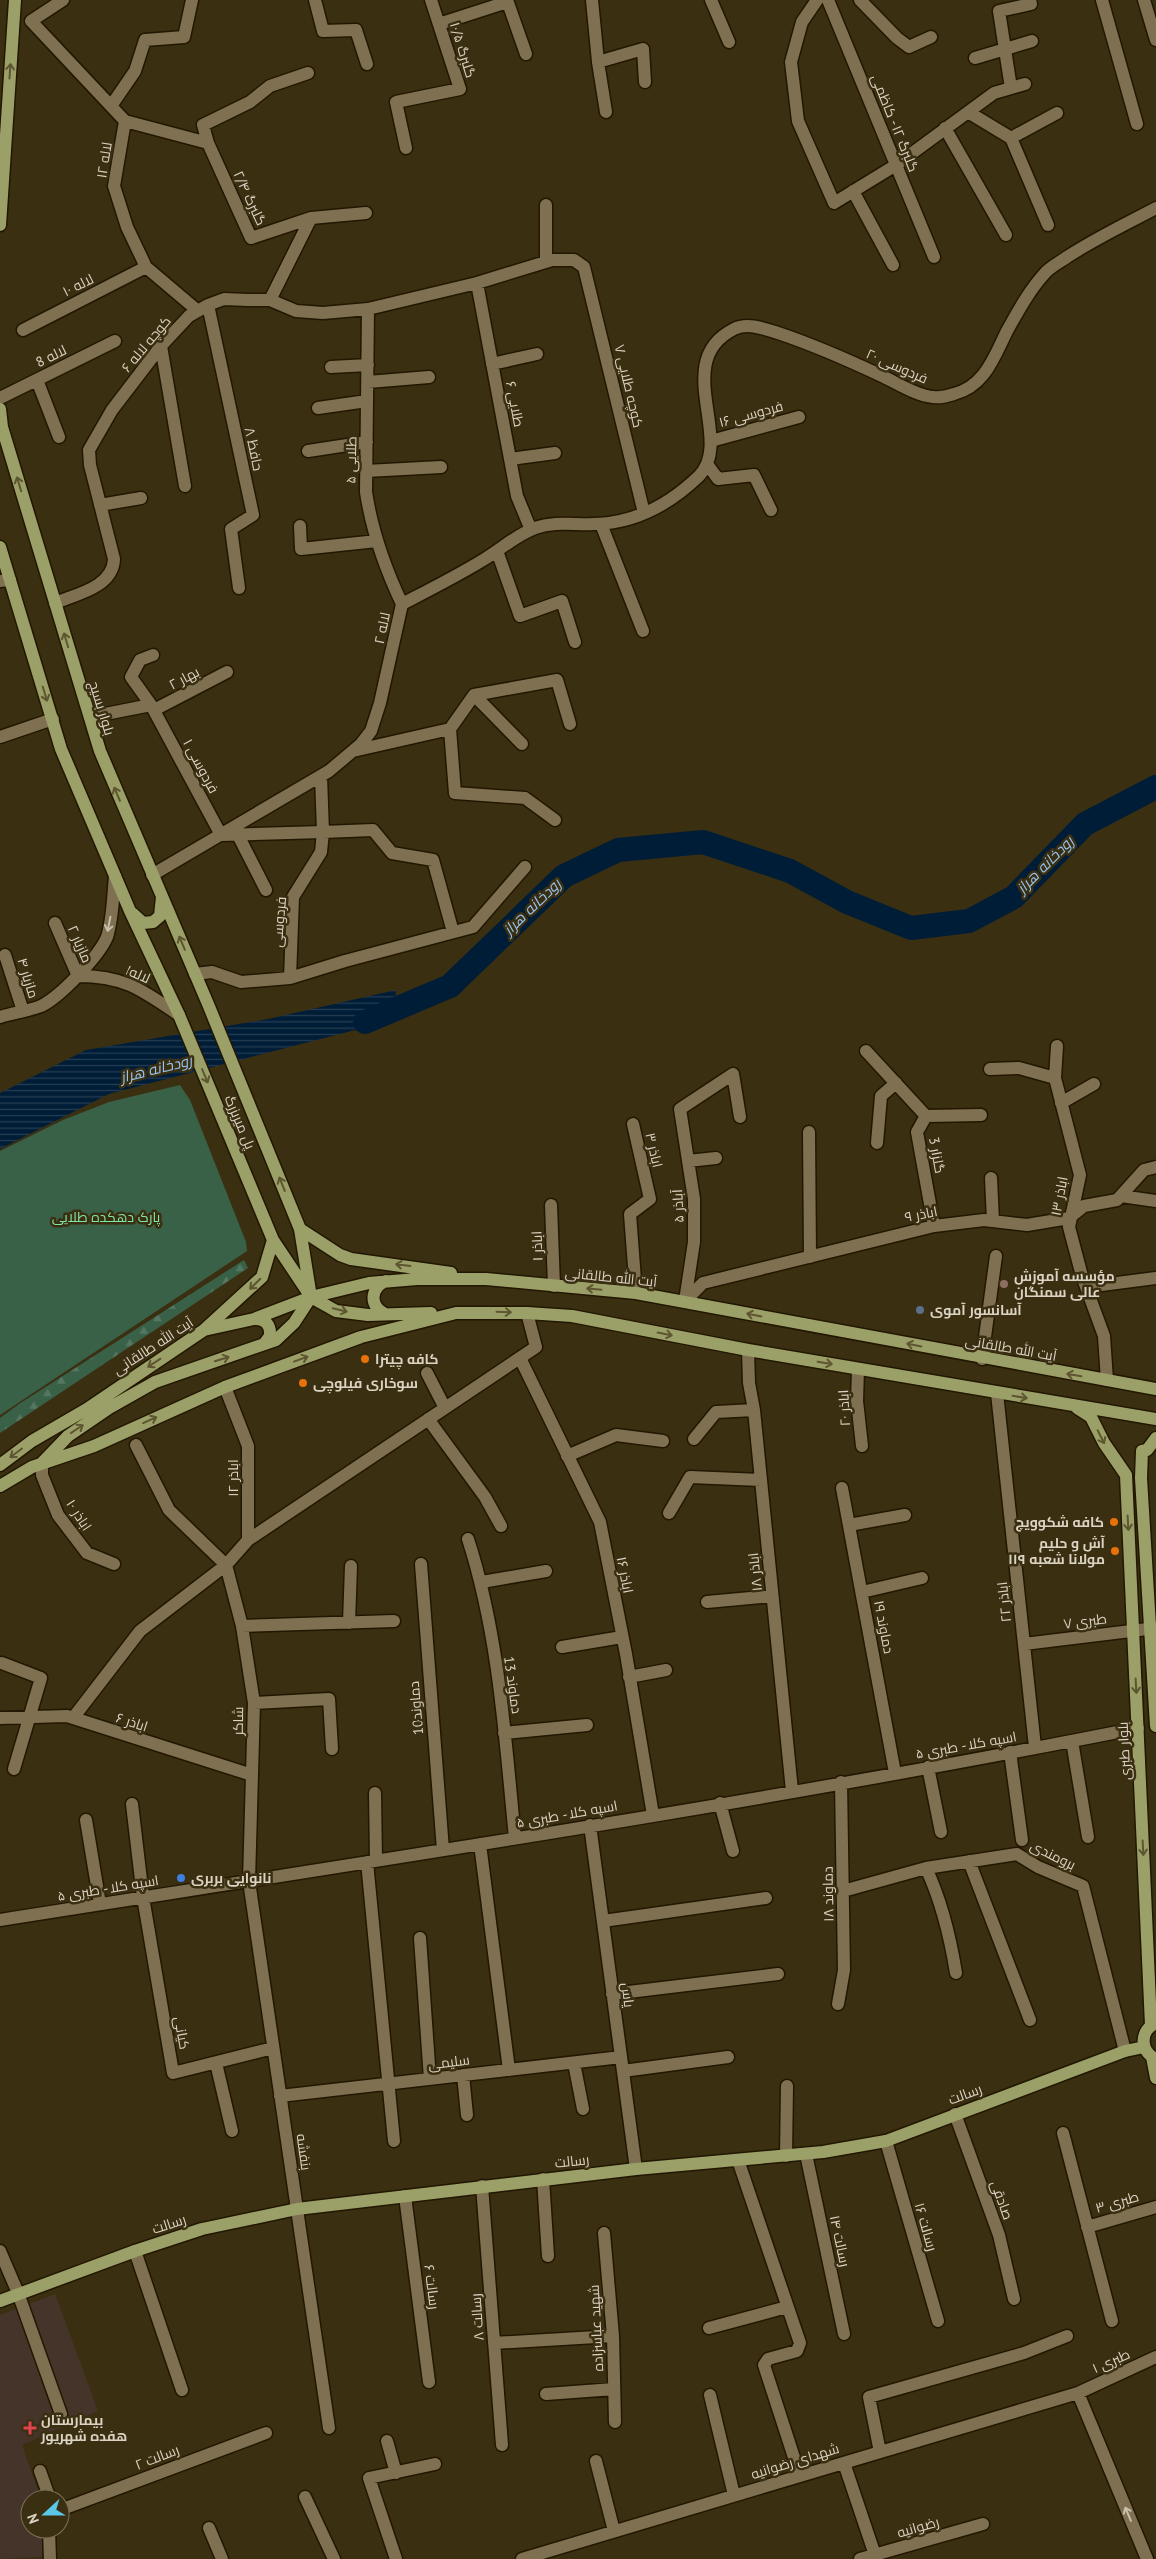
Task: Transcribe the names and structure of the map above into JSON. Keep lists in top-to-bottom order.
{
  "streets": {
    "main road": [
      "بلوار بسیج",
      "پل میربزرگ",
      "آیت الله طالقانی",
      "بلوار طبری",
      "رسالت"
    ],
    "street": [
      "گلبرگ ۱۰/۵",
      "گلبرگ ۱۲ - کاظمی",
      "لاله ۱۲",
      "گلبرگ ۲/۴",
      "لاله ۱۰",
      "کوچه لاله ۶",
      "لاله 8",
      "فردوسی ۲۰",
      "کوچه طلایی ۷",
      "طلایی ۶",
      "فردوسی ۱۶",
      "حافظ ۸",
      "طلایی ۵",
      "لاله ۲",
      "بهار ۲",
      "فردوسی ۱",
      "فردوسی",
      "مازیار ۲",
      "لاله۱",
      "مازیار ۴",
      "اباذر ۳",
      "گلزار 3",
      "اباذر ۱۳",
      "آباذر ۵",
      "اباذر ۹",
      "اباذر ۱",
      "اباذر ۲۰",
      "اباذر ۱۲",
      "اباذر ۱۰",
      "اباذر ۱۸",
      "اباذر ۱۶",
      "اباذر ۲۲",
      "طبری ۷",
      "دماوند ۱۹",
      "دماوند 13",
      "دماوند10",
      "شاکر",
      "اباذر ۶",
      "اسپه کلا - طبری ۵",
      "برومندی",
      "دماوند ۱۸",
      "یاس",
      "کیانی",
      "سلیمی",
      "بنفشه",
      "صادقی",
      "طبری ۳",
      "رسالت ۱۶",
      "رسالت ۱۴",
      "رسالت ۶",
      "رسالت ۸",
      "شهید عباسزاده",
      "طبری ۱",
      "رسالت ۲",
      "شهدای رضوانیه",
      "رضوانیه"
    ]
  },
  "crossings": [
    ["لاله ۱۲", "لاله ۱۰"],
    ["لاله ۱۲", "کوچه لاله ۶"],
    ["لاله ۱۲", "حافظ ۸"],
    ["کوچه لاله ۶", "کوچه طلایی ۷"],
    ["کوچه لاله ۶", "طلایی ۶"],
    ["کوچه لاله ۶", "حافظ ۸"],
    ["کوچه لاله ۶", "طلایی ۵"],
    ["کوچه لاله ۶", "بلوار بسیج"],
    ["فردوسی ۲۰", "فردوسی ۱۶"],
    ["کوچه طلایی ۷", "لاله ۲"],
    ["طلایی ۶", "لاله ۲"],
    ["طلایی ۵", "لاله ۲"],
    ["لاله ۲", "بلوار بسیج"],
    ["لاله ۲", "فردوسی ۱"],
    ["لاله ۲", "فردوسی"],
    ["بهار ۲", "بلوار بسیج"],
    ["بهار ۲", "فردوسی ۱"],
    ["بلوار بسیج", "پل میربزرگ"],
    ["مازیار ۲", "لاله۱"],
    ["لاله۱", "پل میربزرگ"],
    ["پل میربزرگ", "آیت الله طالقانی"],
    ["اباذر ۳", "آیت الله طالقانی"],
    ["گلزار 3", "اباذر ۹"],
    ["اباذر ۱۳", "اباذر ۹"],
    ["اباذر ۱۳", "آیت الله طالقانی"],
    ["آباذر ۵", "اباذر ۹"],
    ["آباذر ۵", "آیت الله طالقانی"],
    ["اباذر ۹", "آیت الله طالقانی"],
    ["اباذر ۱", "آیت الله طالقانی"],
    ["اباذر ۱۸", "اسپه کلا - طبری ۵"],
    ["اباذر ۱۶", "اسپه کلا - طبری ۵"],
    ["اباذر ۲۲", "طبری ۷"],
    ["اباذر ۲۲", "اسپه کلا - طبری ۵"],
    ["طبری ۷", "بلوار طبری"],
    ["دماوند ۱۹", "اسپه کلا - طبری ۵"],
    ["دماوند 13", "اسپه کلا - طبری ۵"],
    ["دماوند10", "اسپه کلا - طبری ۵"],
    ["شاکر", "اباذر ۶"],
    ["شاکر", "اسپه کلا - طبری ۵"],
    ["شاکر", "بنفشه"],
    ["اسپه کلا - طبری ۵", "بلوار طبری"],
    ["اسپه کلا - طبری ۵", "دماوند ۱۸"],
    ["اسپه کلا - طبری ۵", "یاس"],
    ["اسپه کلا - طبری ۵", "کیانی"],
    ["اسپه کلا - طبری ۵", "بنفشه"],
    ["برومندی", "دماوند ۱۸"],
    ["برومندی", "رسالت"],
    ["یاس", "سلیمی"],
    ["یاس", "رسالت"],
    ["کیانی", "بنفشه"],
    ["سلیمی", "بنفشه"],
    ["رسالت", "بنفشه"],
    ["رسالت", "صادقی"],
    ["رسالت", "رسالت ۱۶"],
    ["رسالت", "رسالت ۱۴"],
    ["رسالت", "رسالت ۶"],
    ["رسالت", "رسالت ۸"],
    ["طبری ۱", "شهدای رضوانیه"]
  ],
  "water": ["رودخانه هراز"],
  "parks": ["پارک دهکده طلایی"],
  "places": {
    "other": [
      "مؤسسه آموزش عالی سمنگان",
      "آسانسور آموی",
      "کافه چیترا",
      "سوخاری فیلوچی",
      "کافه شکوویچ",
      "آش و حلیم مولانا شعبه ۱۱۹",
      "نانوایی بربری"
    ],
    "health": ["بیمارستان هفده شهریور"]
  },
  "north": "left"
}
